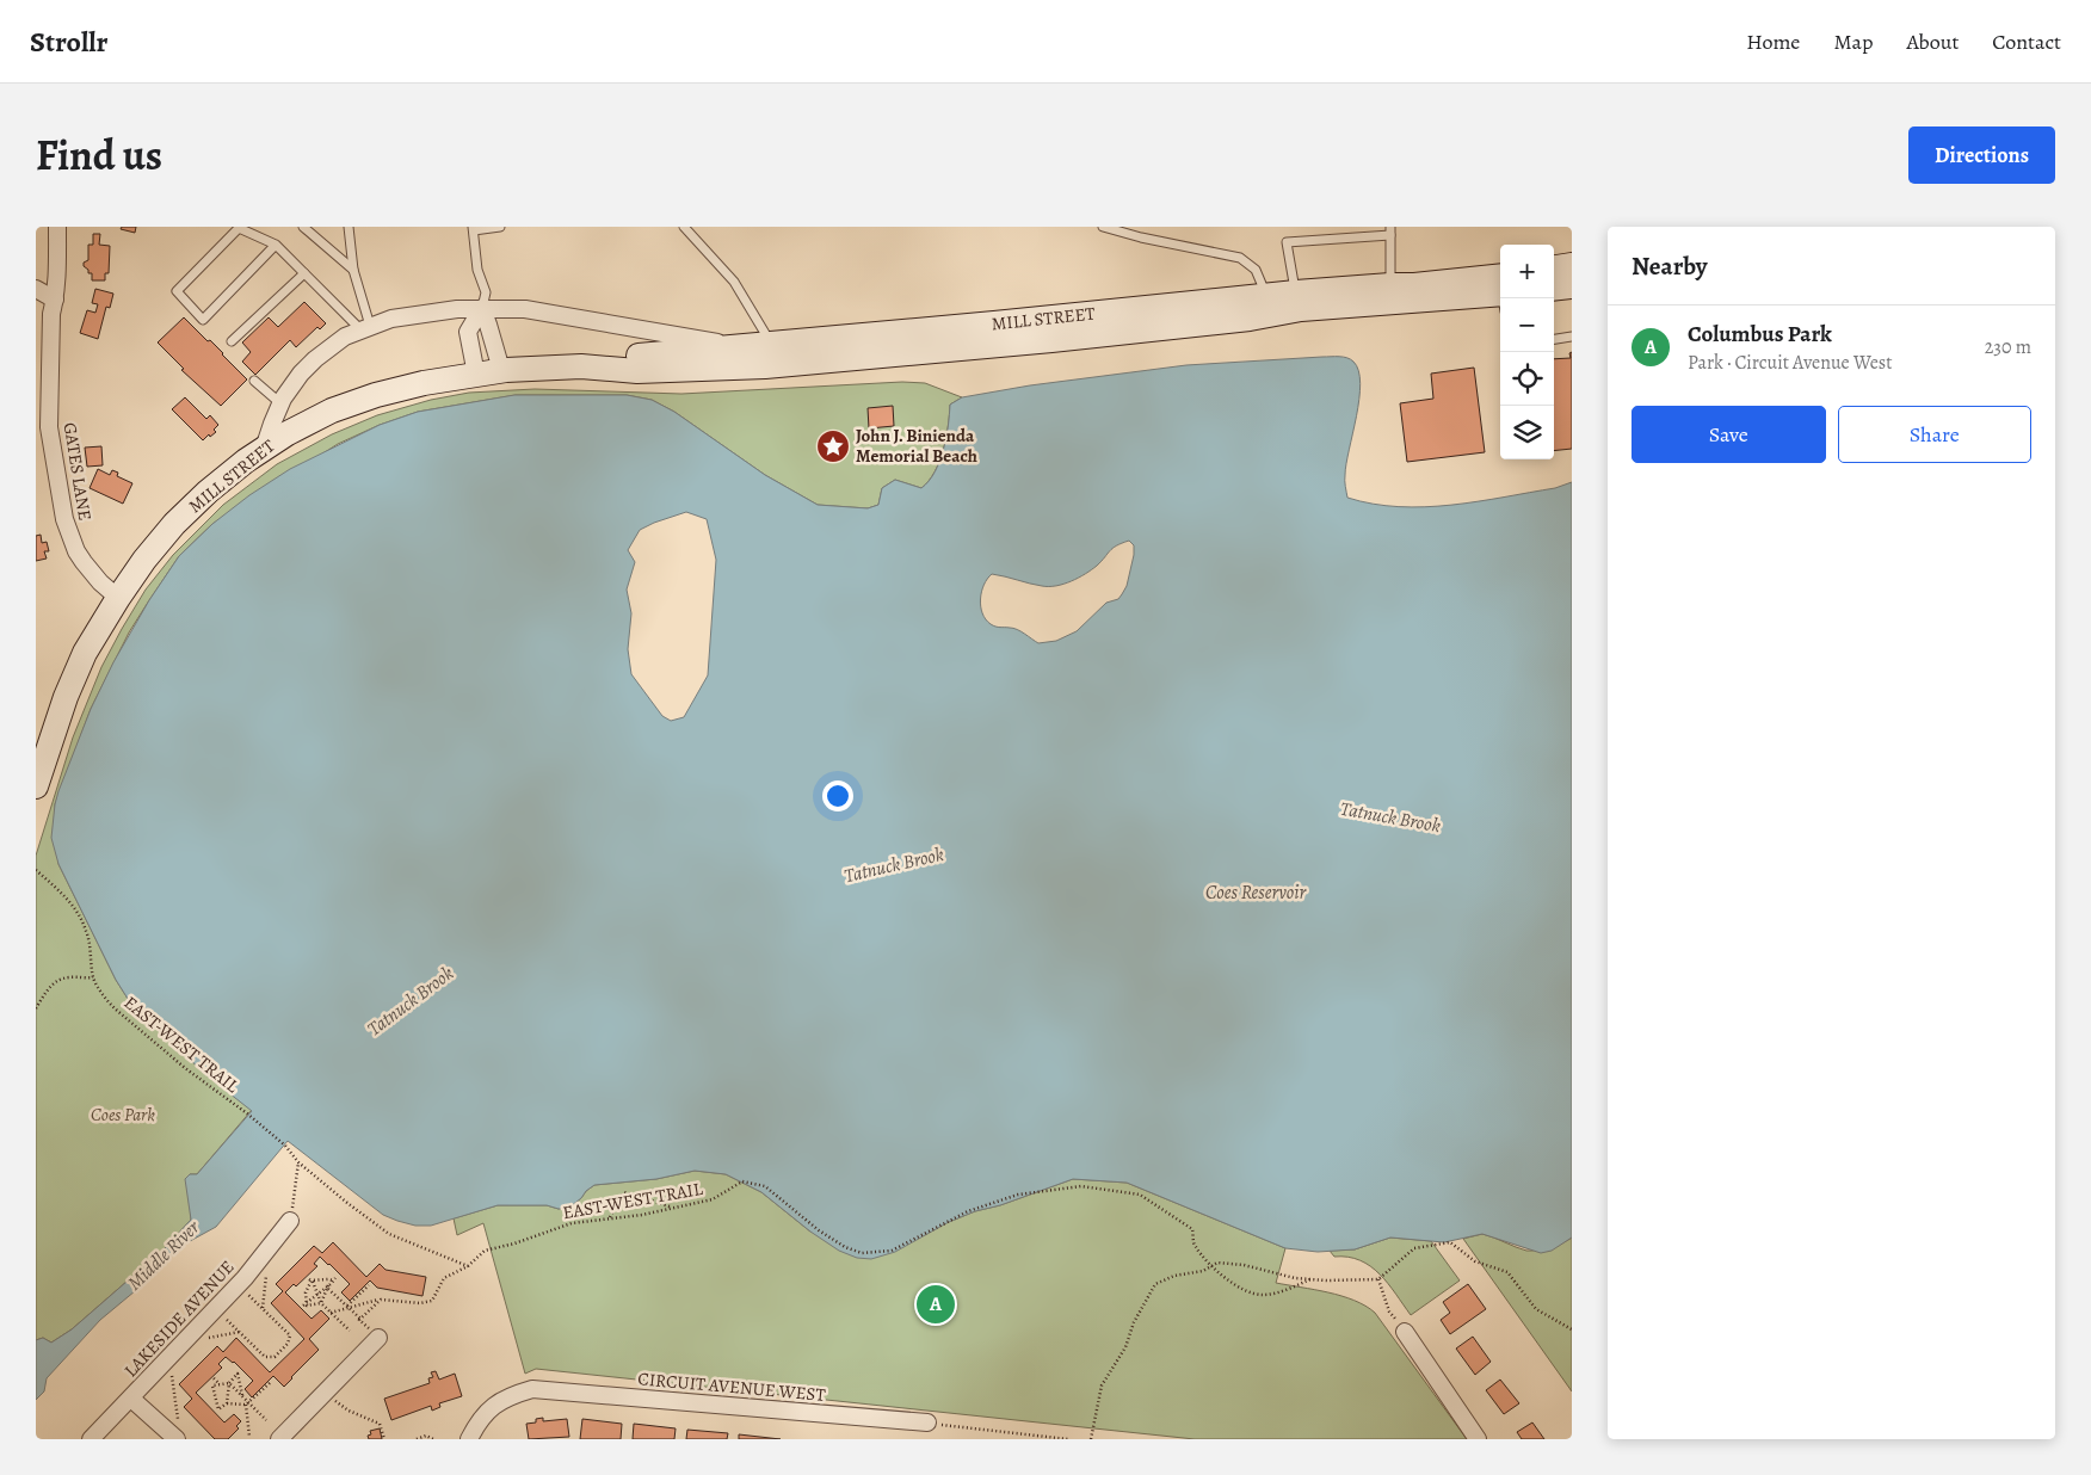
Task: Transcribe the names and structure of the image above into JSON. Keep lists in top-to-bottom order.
{
  "streets": {
    "main road": ["MILL STREET"],
    "street": ["GATES LANE", "LAKESIDE AVENUE", "CIRCUIT AVENUE WEST"],
    "path": ["EAST-WEST TRAIL"]
  },
  "crossings": [
    ["MILL STREET", "GATES LANE"]
  ],
  "water": ["Tatnuck Brook", "Coes Reservoir", "Middle River"],
  "parks": ["Coes Park"],
  "places": {
    "place": ["John J. Binienda Memorial Beach"]
  },
  "page": {
    "header": "Strollr",
    "nav": [
      "Home",
      "Map",
      "About",
      "Contact"
    ],
    "title": "Find us",
    "buttons": [
      "Directions",
      ["Save", "Share"]
    ],
    "heading": "Nearby",
    "map_buttons": ["+", "−"],
    "list": [
      {
        "mark": "A",
        "name": "Columbus Park",
        "note": "Park · Circuit Avenue West",
        "value": "230 m"
      }
    ],
    "pins": "A"
  }
}
